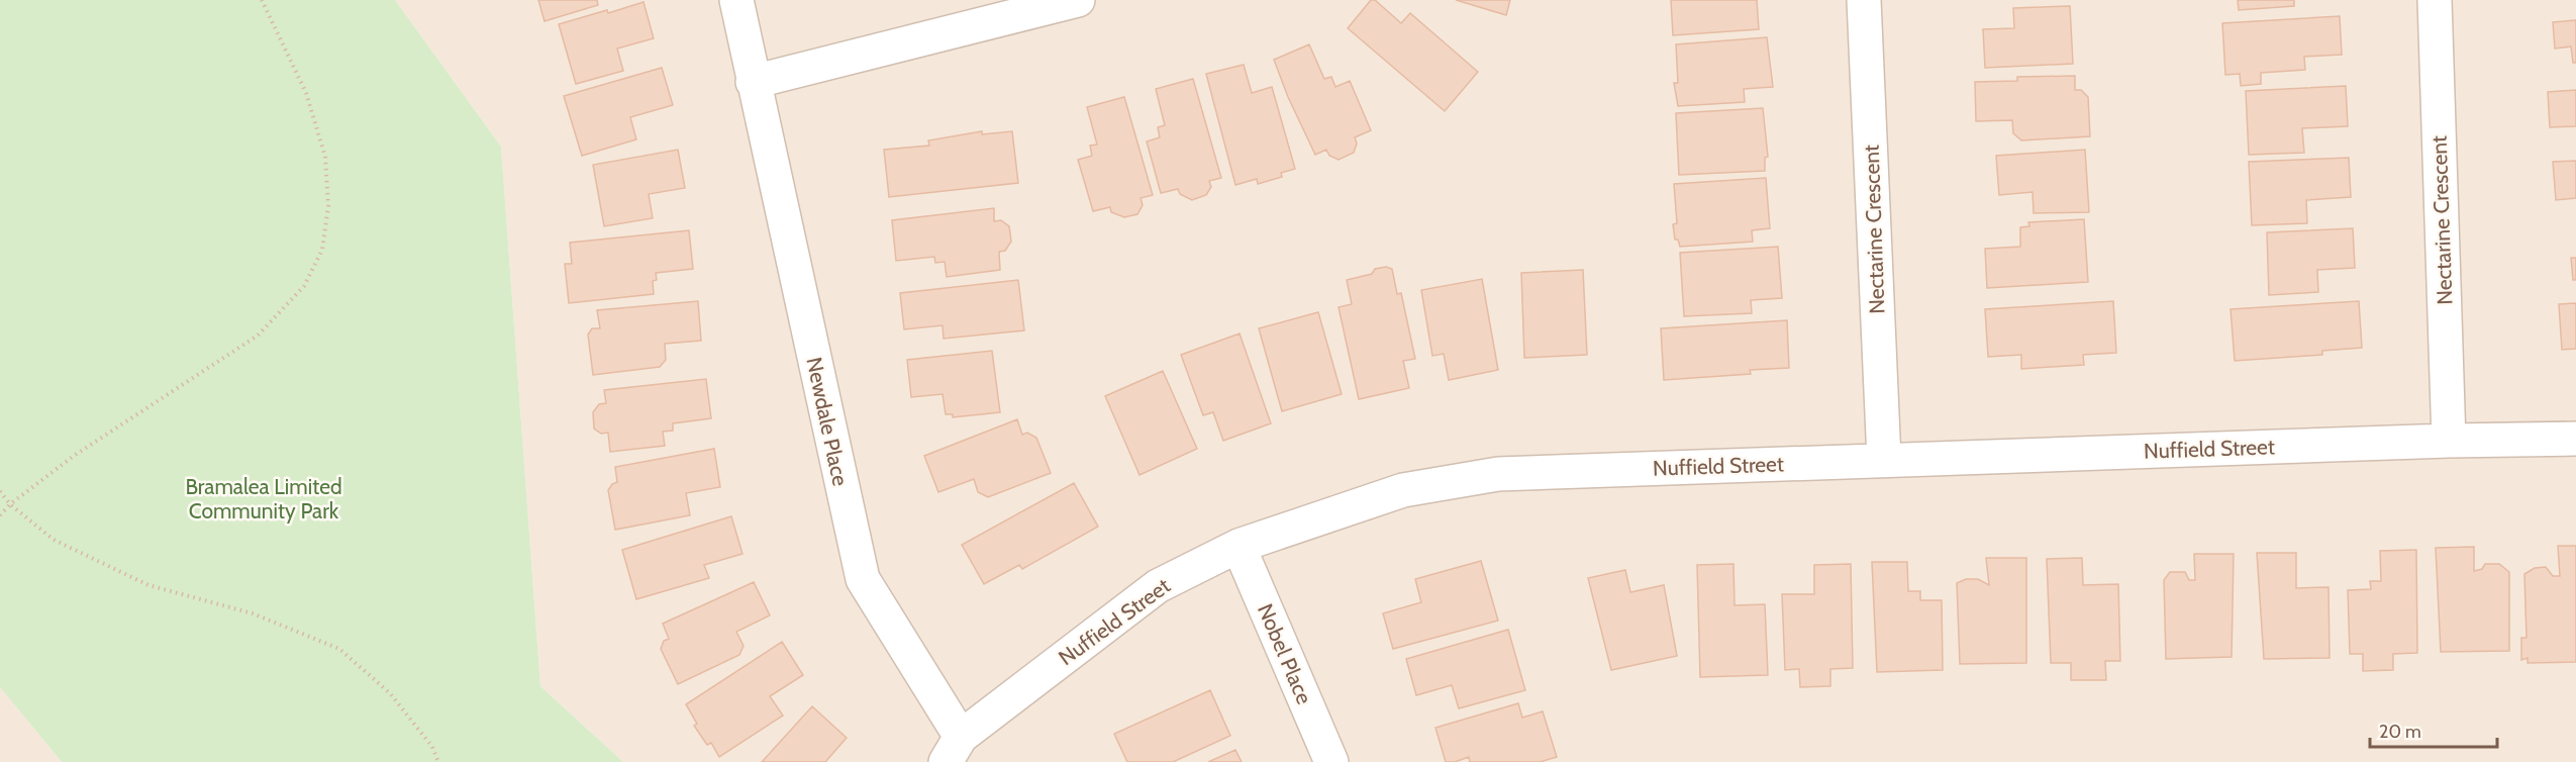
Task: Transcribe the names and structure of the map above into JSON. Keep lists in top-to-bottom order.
{
  "streets": {
    "street": [
      "Nectarine Crescent",
      "Newdale Place",
      "Nuffield Street",
      "Nobel Place"
    ]
  },
  "crossings": [
    ["Nectarine Crescent", "Nuffield Street"],
    ["Newdale Place", "Nuffield Street"],
    ["Nuffield Street", "Nobel Place"]
  ],
  "parks": ["Bramalea Limited Community Park"],
  "scale_bar": "20 m"
}
